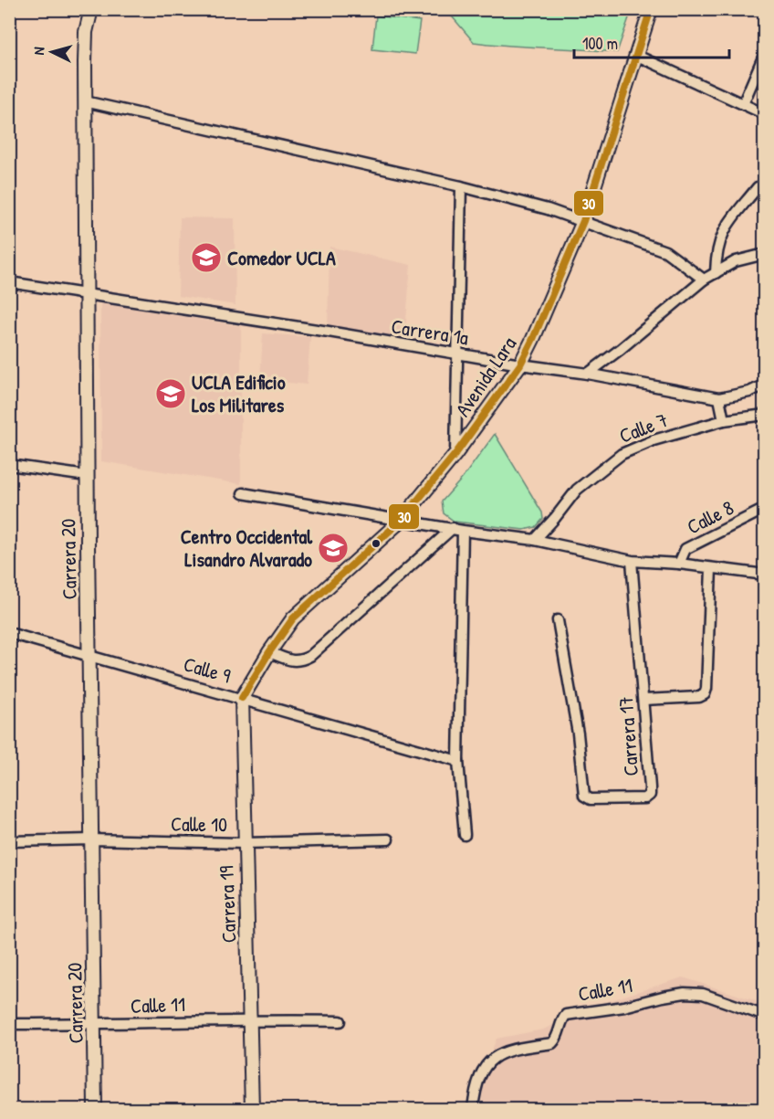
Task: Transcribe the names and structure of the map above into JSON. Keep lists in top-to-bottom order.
{
  "streets": {
    "street": [
      "Carrera 1a",
      "Avenida Lara",
      "Calle 7",
      "Calle 8",
      "Carrera 20",
      "Calle 9",
      "Carrera 17",
      "Calle 10",
      "Carrera 19",
      "Calle 11"
    ]
  },
  "crossings": [
    ["Carrera 1a", "Avenida Lara"],
    ["Carrera 1a", "Calle 7"],
    ["Carrera 1a", "Carrera 20"],
    ["Avenida Lara", "Calle 9"],
    ["Avenida Lara", "Carrera 19"],
    ["Carrera 20", "Calle 9"],
    ["Carrera 20", "Calle 10"],
    ["Carrera 20", "Calle 11"],
    ["Calle 9", "Carrera 19"],
    ["Calle 10", "Carrera 19"],
    ["Carrera 19", "Calle 11"]
  ],
  "places": {
    "school or university": ["Comedor UCLA", "UCLA Edificio Los Militares", "Centro Occidental Lisandro Alvarado"]
  },
  "lines": ["transit line 30"],
  "scale_bar": "100 m",
  "north": "left"
}
